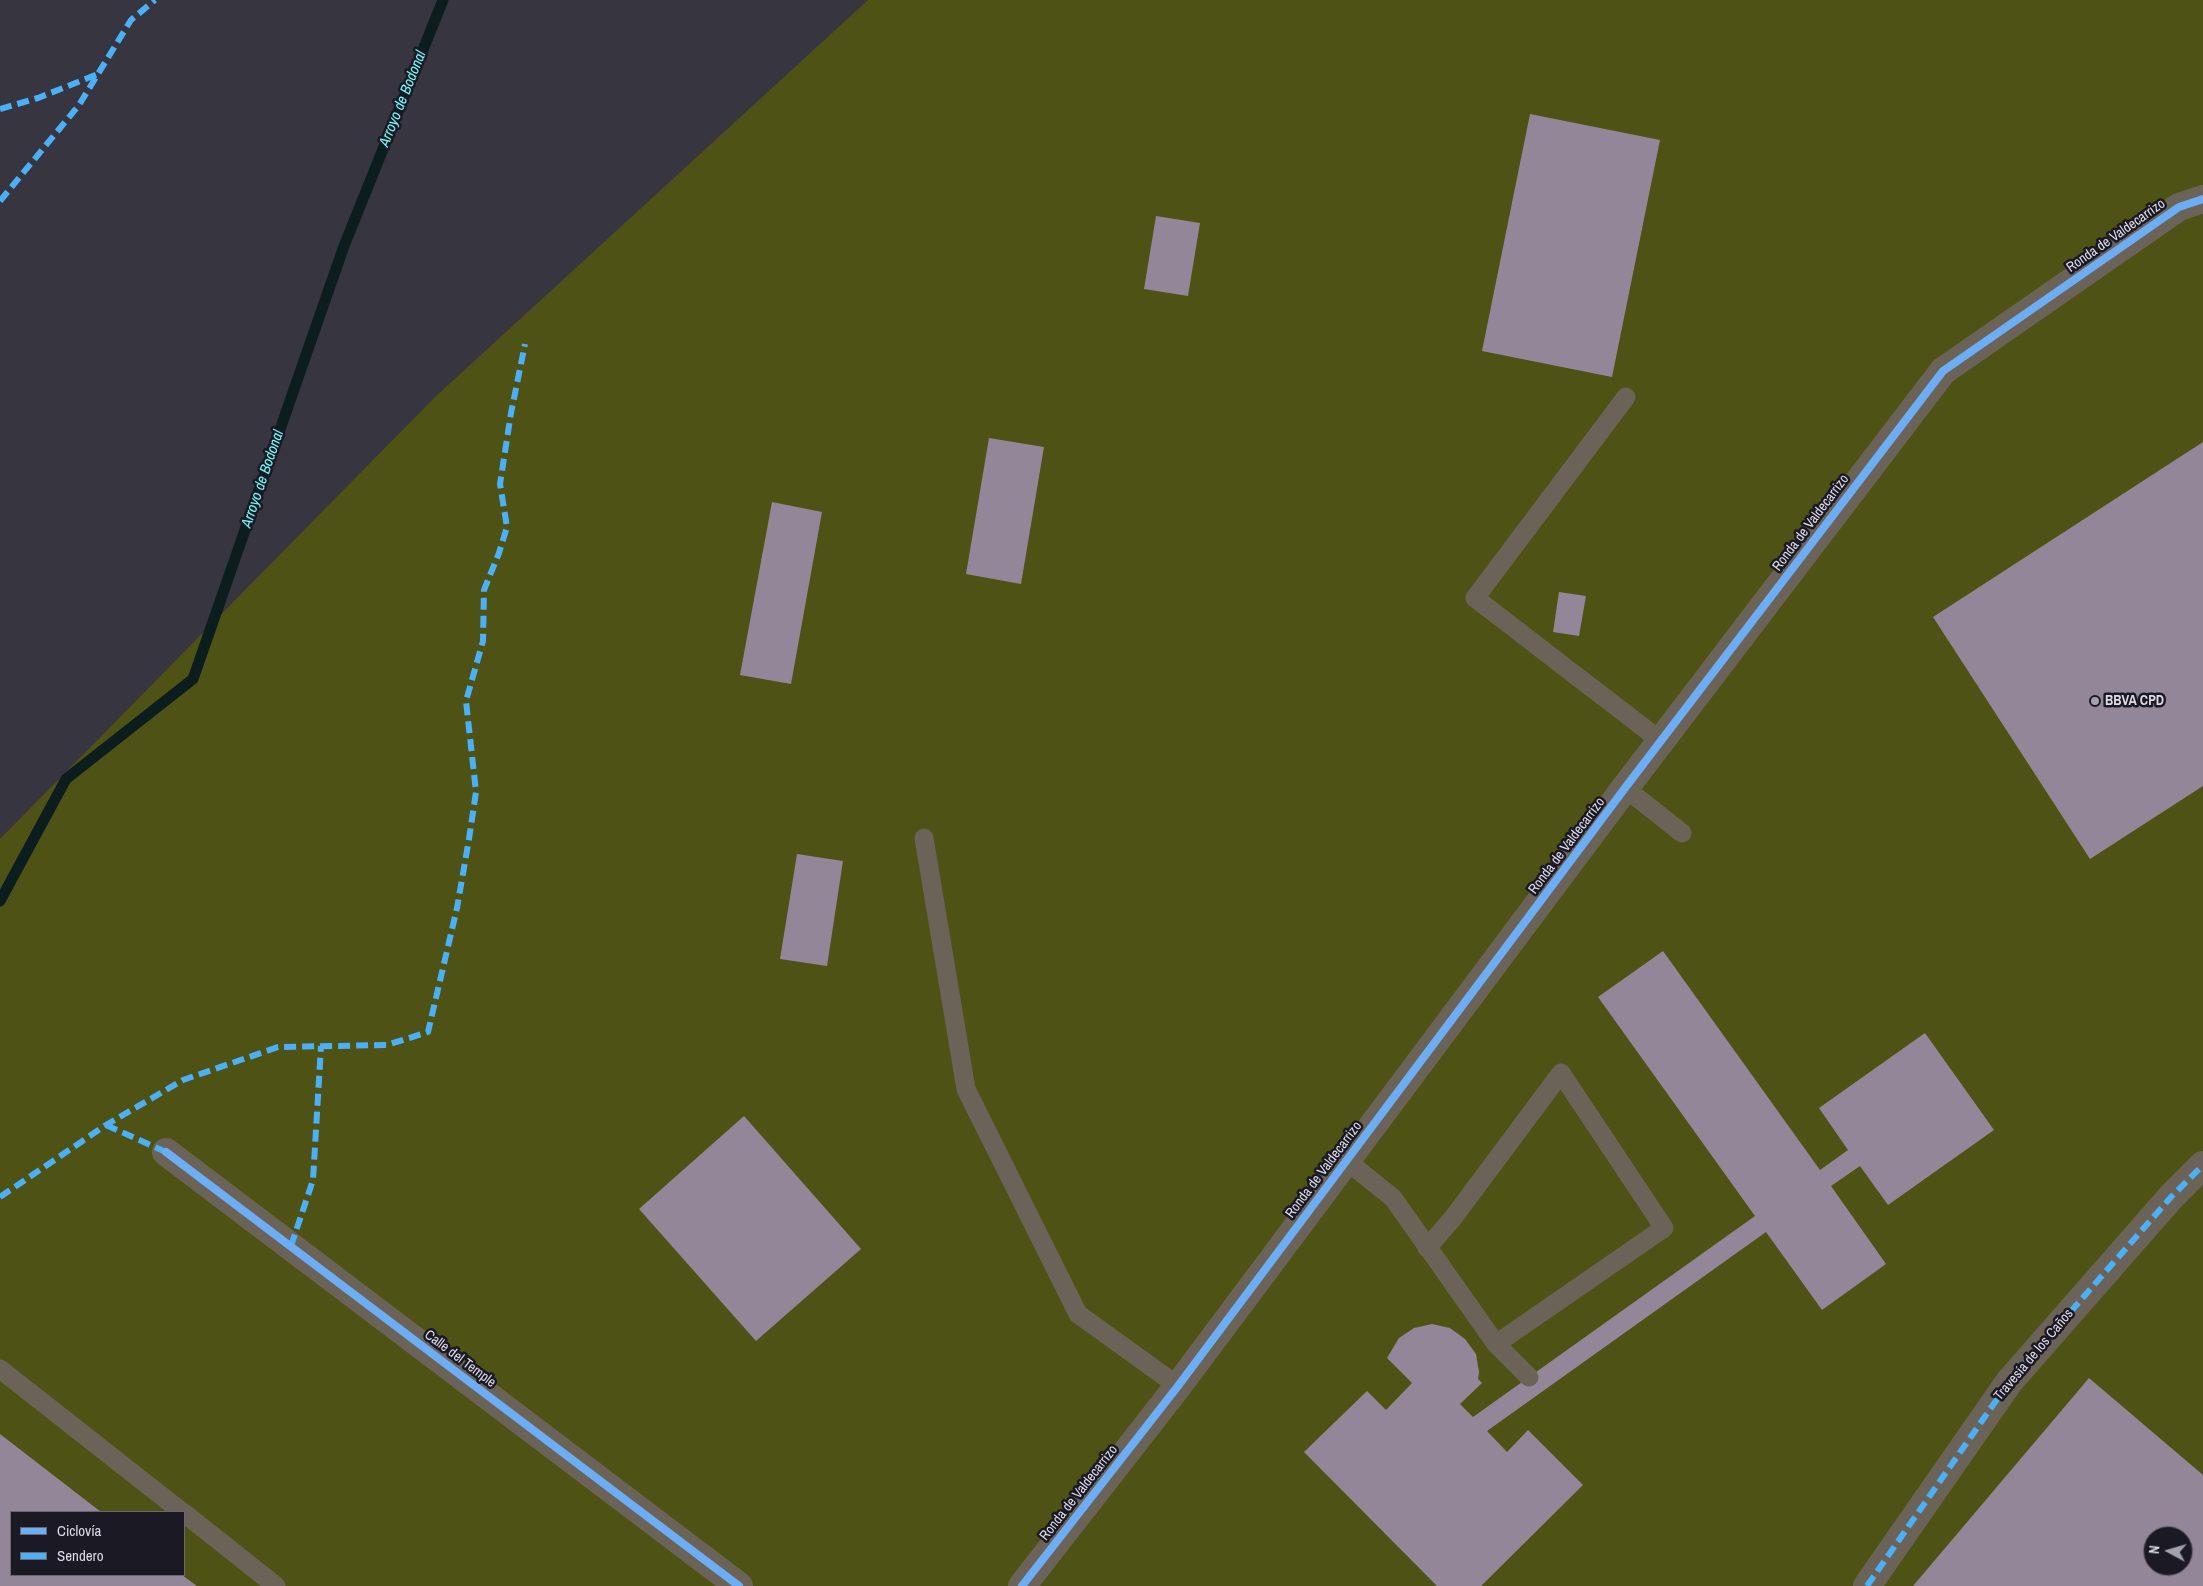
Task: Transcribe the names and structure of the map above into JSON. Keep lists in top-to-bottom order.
{
  "streets": {
    "street": ["Ronda de Valdecarrizo", "Travesía de los Caños", "Calle del Temple"]
  },
  "water": ["Arroyo de Bodonal"],
  "places": ["BBVA CPD"],
  "legend": ["Ciclovía", "Sendero"],
  "north": "left"
}
